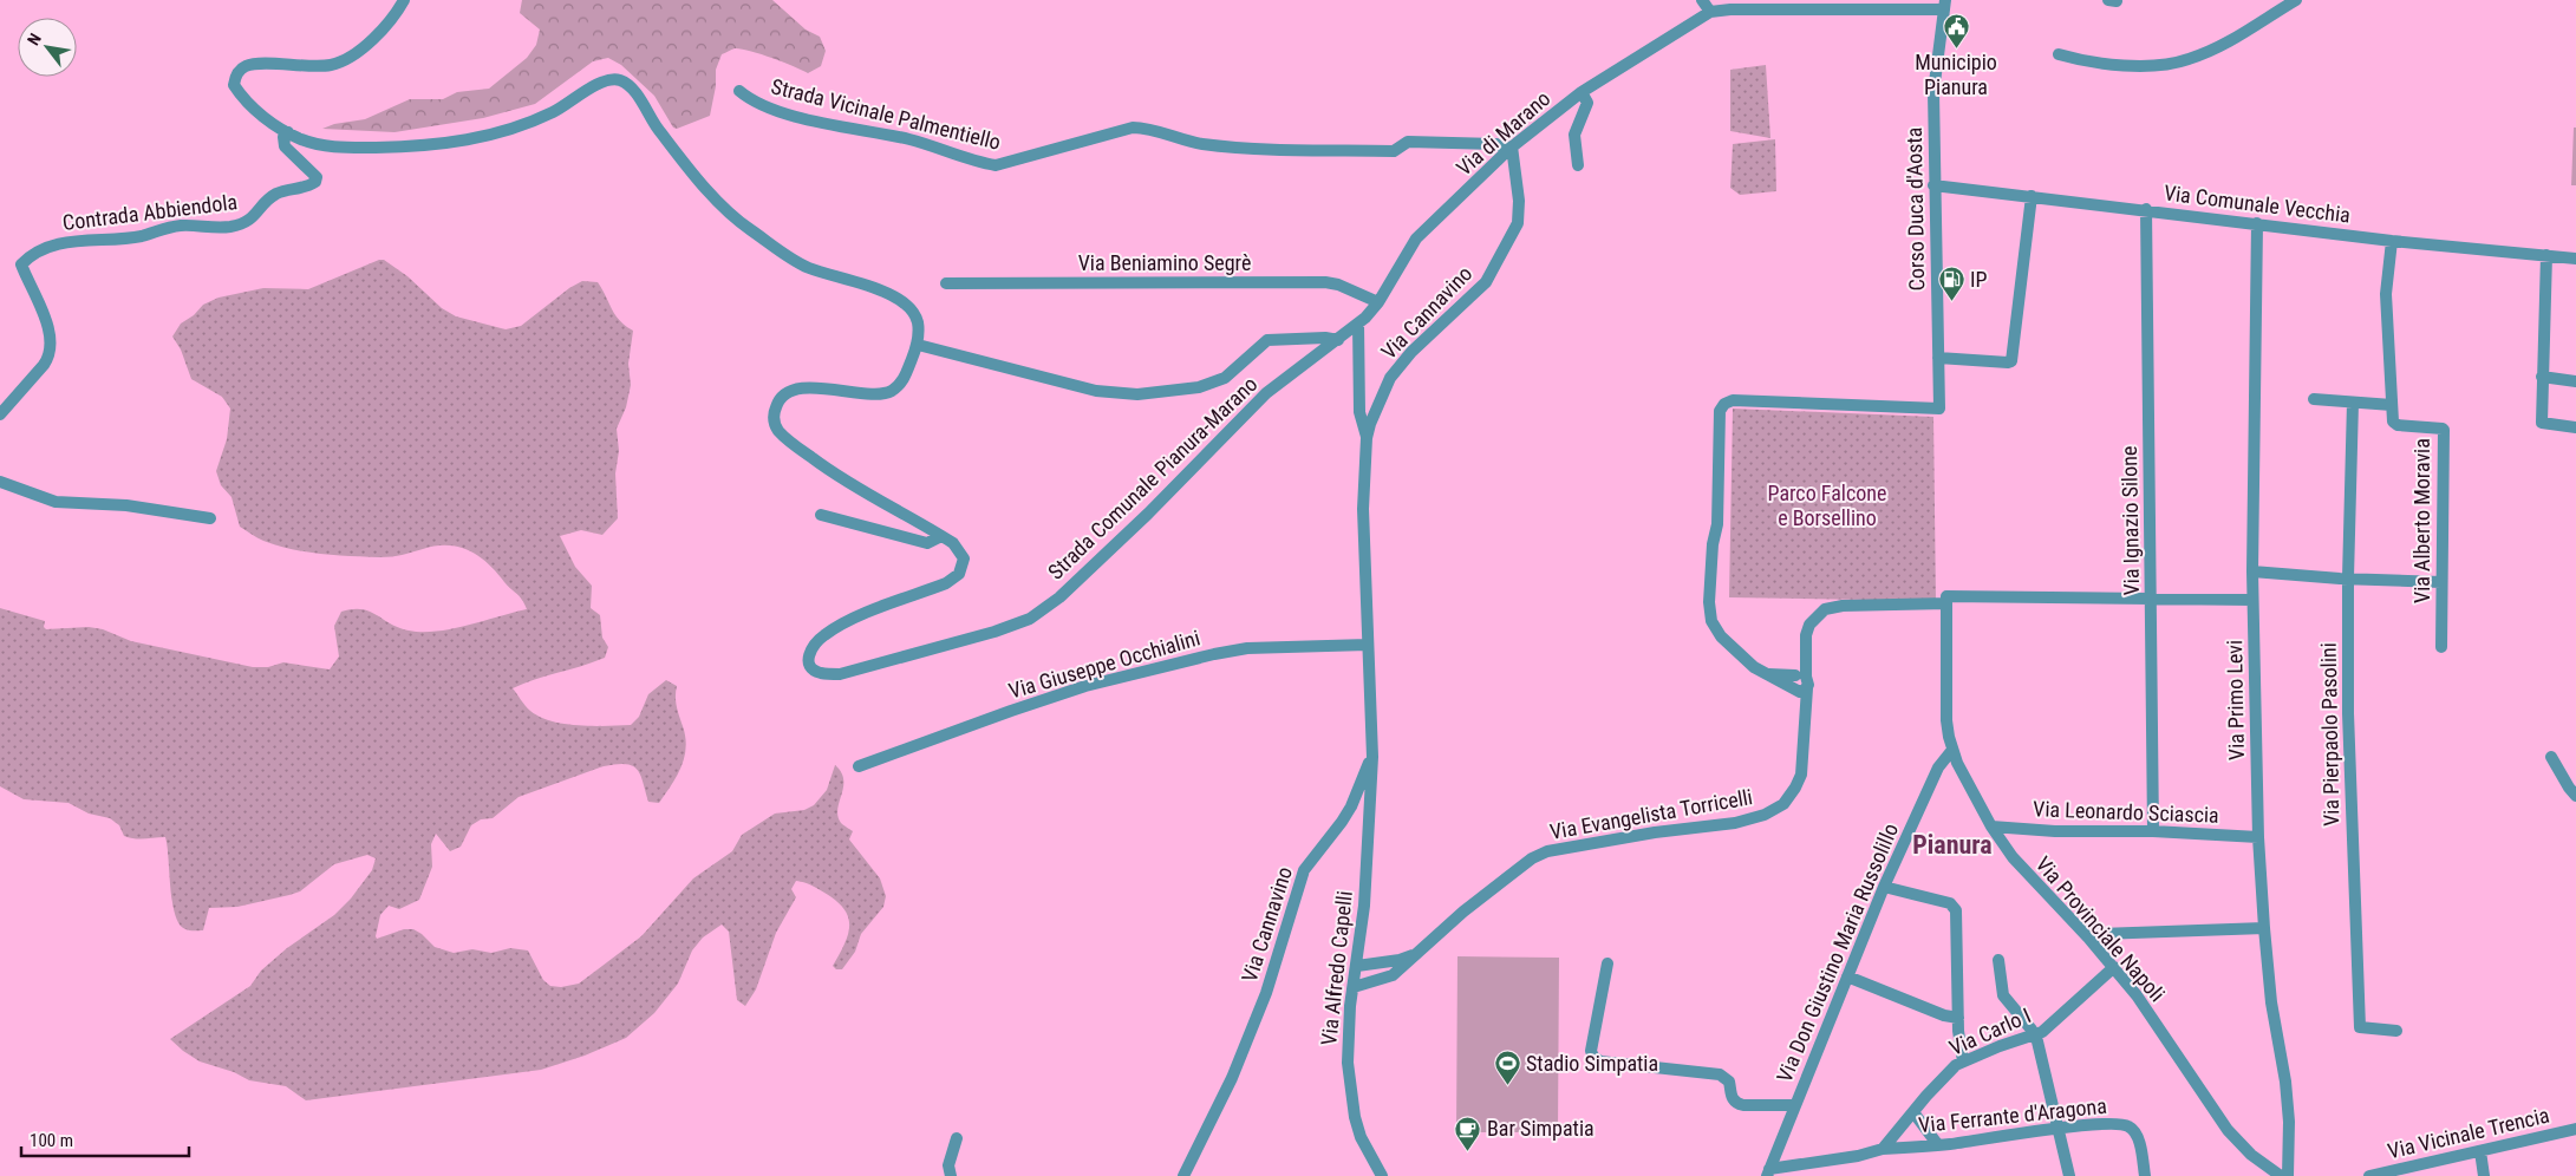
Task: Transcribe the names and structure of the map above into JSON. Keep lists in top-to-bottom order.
{
  "streets": {
    "street": [
      "Strada Vicinale Palmentiello",
      "Via di Marano",
      "Via Comunale Vecchia",
      "Corso Duca d'Aosta",
      "Contrada Abbiendola",
      "Via Beniamino Segrè",
      "Via Cannavino",
      "Strada Comunale Pianura-Marano",
      "Via Ignazio Silone",
      "Via Alberto Moravia",
      "Via Giuseppe Occhialini",
      "Via Primo Levi",
      "Via Pierpaolo Pasolini",
      "Via Leonardo Sciascia",
      "Via Evangelista Torricelli",
      "Via Provinciale Napoli",
      "Via Don Giustino Maria Russolillo",
      "Via Alfredo Capelli",
      "Via Carlo I",
      "Via Ferrante d'Aragona",
      "Via Vicinale Trencia"
    ]
  },
  "crossings": [
    ["Strada Vicinale Palmentiello", "Via di Marano"],
    ["Strada Vicinale Palmentiello", "Via Cannavino"],
    ["Via di Marano", "Via Beniamino Segrè"],
    ["Via di Marano", "Via Cannavino"],
    ["Via di Marano", "Strada Comunale Pianura-Marano"],
    ["Via Comunale Vecchia", "Corso Duca d'Aosta"],
    ["Via Comunale Vecchia", "Via Ignazio Silone"],
    ["Via Comunale Vecchia", "Via Alberto Moravia"],
    ["Via Comunale Vecchia", "Via Primo Levi"],
    ["Corso Duca d'Aosta", "Via Evangelista Torricelli"],
    ["Contrada Abbiendola", "Strada Comunale Pianura-Marano"],
    ["Via Cannavino", "Strada Comunale Pianura-Marano"],
    ["Via Cannavino", "Via Giuseppe Occhialini"],
    ["Via Cannavino", "Via Alfredo Capelli"],
    ["Via Ignazio Silone", "Via Leonardo Sciascia"],
    ["Via Primo Levi", "Via Leonardo Sciascia"],
    ["Via Leonardo Sciascia", "Via Provinciale Napoli"],
    ["Via Evangelista Torricelli", "Via Alfredo Capelli"],
    ["Via Provinciale Napoli", "Via Don Giustino Maria Russolillo"],
    ["Via Provinciale Napoli", "Via Carlo I"],
    ["Via Carlo I", "Via Ferrante d'Aragona"]
  ],
  "districts": ["Pianura"],
  "parks": ["Parco Falcone e Borsellino"],
  "places": {
    "public building": ["Municipio Pianura"],
    "fuel station": ["IP"],
    "sports": ["Stadio Simpatia"],
    "cafe": ["Bar Simpatia"]
  },
  "scale_bar": "100 m",
  "north": "top left"
}
